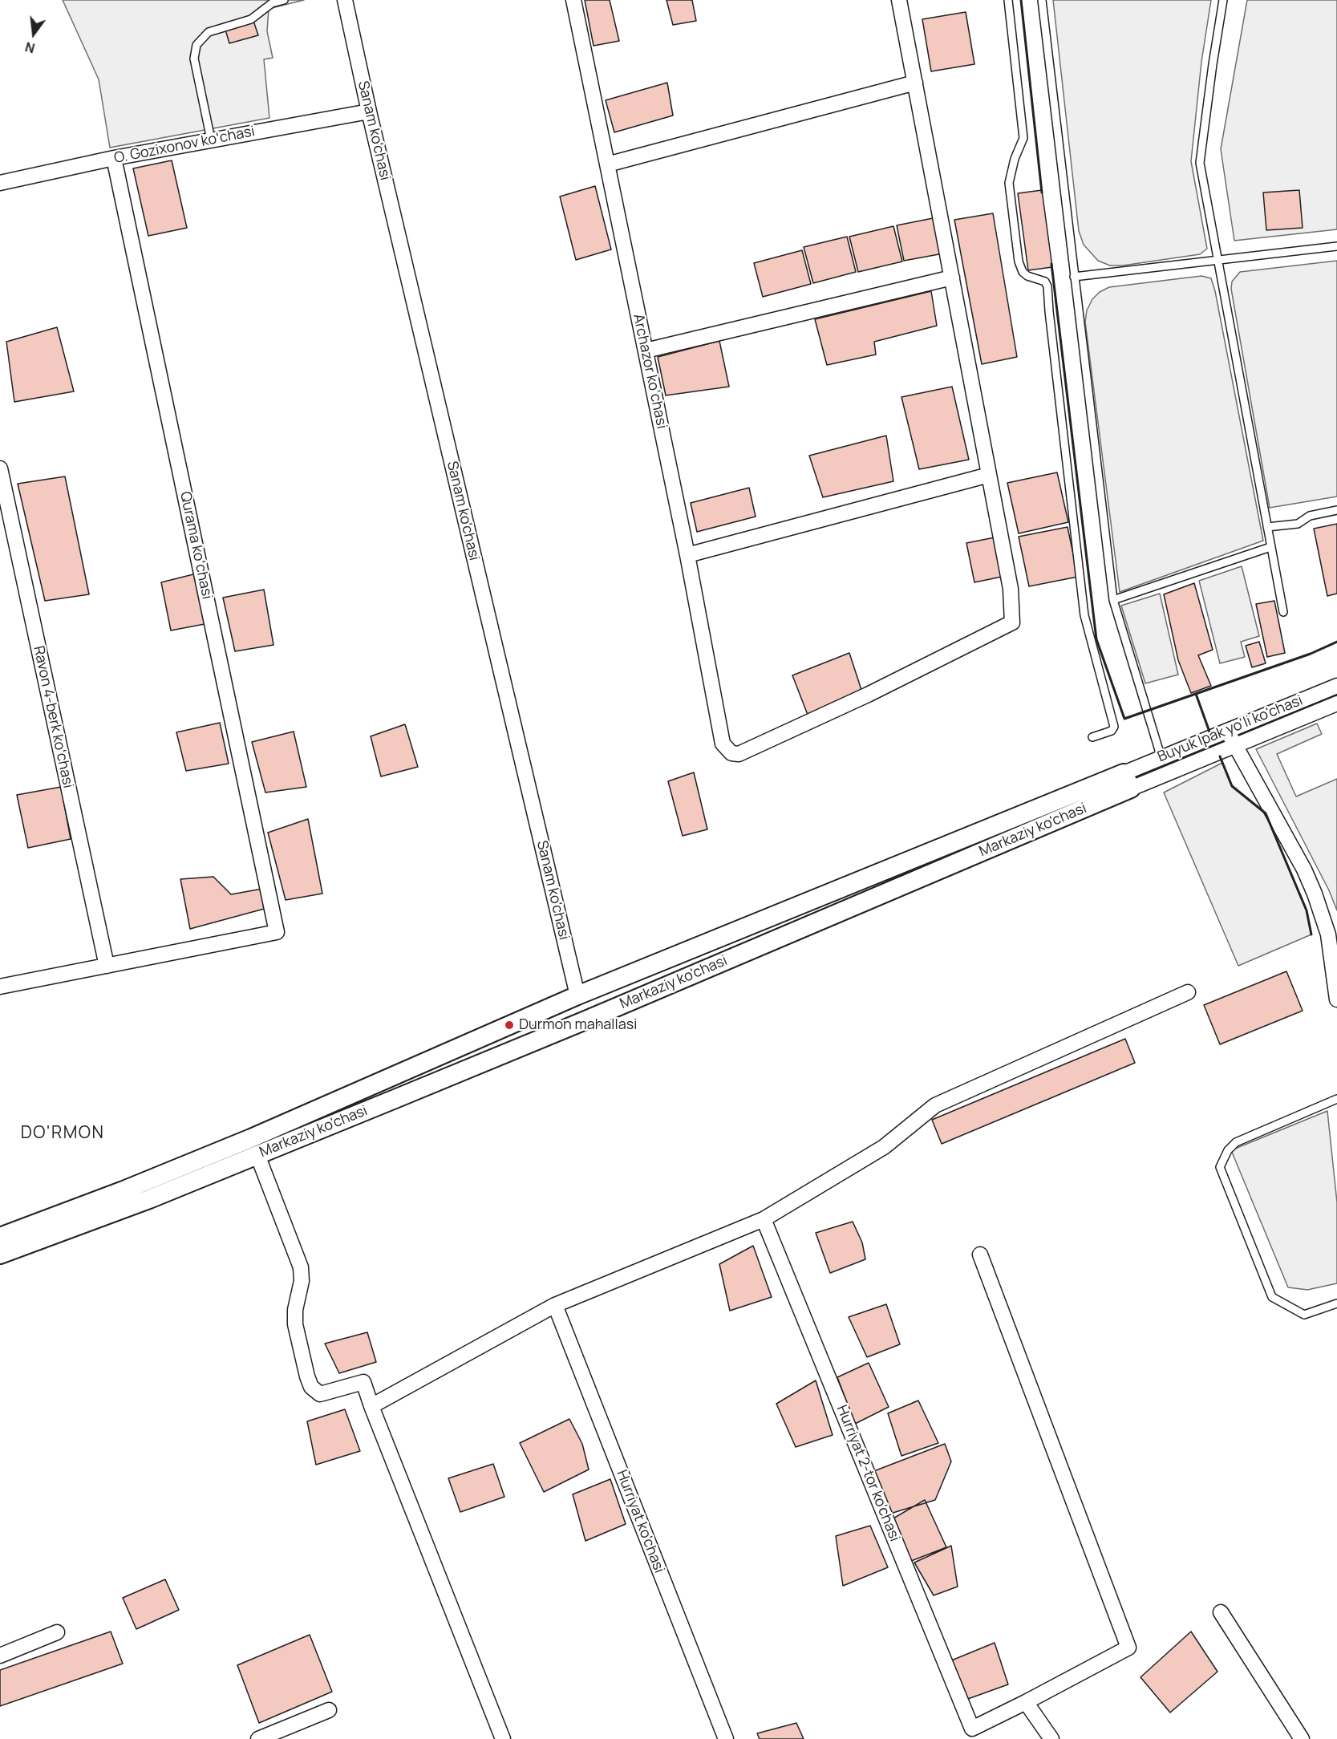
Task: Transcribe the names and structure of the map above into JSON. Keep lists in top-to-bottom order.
{
  "streets": {
    "street": [
      "Sanam ko'chasi",
      "O. Gozixonov koʻchasi",
      "Archazor ko‘chasi",
      "Qurama koʻchasi",
      "Ravon 4-berk koʻchasi",
      "Buyuk Ipak yo'li ko'chasi",
      "Markaziy ko'chasi",
      "Hurriyat 2-tor ko'chasi",
      "Hurriyat ko'chasi"
    ]
  },
  "crossings": [
    ["Sanam ko'chasi", "O. Gozixonov koʻchasi"],
    ["Sanam ko'chasi", "Markaziy ko'chasi"],
    ["O. Gozixonov koʻchasi", "Qurama koʻchasi"],
    ["Qurama koʻchasi", "Ravon 4-berk koʻchasi"],
    ["Buyuk Ipak yo'li ko'chasi", "Markaziy ko'chasi"]
  ],
  "districts": ["DO'RMON"],
  "places": ["Durmon mahallasi"],
  "north": "bottom"
}
